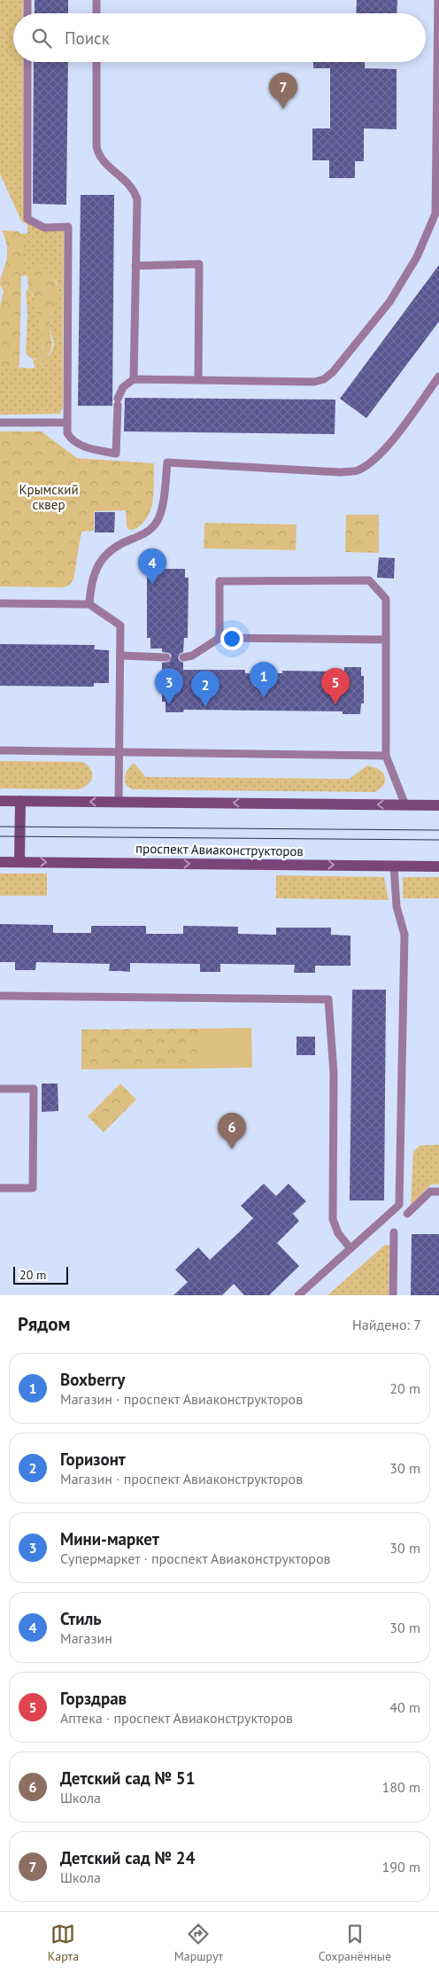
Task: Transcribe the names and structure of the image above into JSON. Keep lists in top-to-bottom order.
{
  "streets": {
    "street": ["проспект Авиаконструкторов"]
  },
  "parks": ["Крымский сквер"],
  "scale_bar": "20 m",
  "page": {
    "search": "Поиск",
    "pins": [
      "7",
      "4",
      "1",
      "3",
      "5",
      "2",
      "6"
    ],
    "scale": "20 m",
    "heading": ["Рядом", "Найдено: 7"],
    "list": [
      {
        "mark": "1",
        "name": "Boxberry",
        "note": "Магазин · проспект Авиаконструкторов",
        "value": "20 m"
      },
      {
        "mark": "2",
        "name": "Горизонт",
        "note": "Магазин · проспект Авиаконструкторов",
        "value": "30 m"
      },
      {
        "mark": "3",
        "name": "Мини-маркет",
        "note": "Супермаркет · проспект Авиаконструкторов",
        "value": "30 m"
      },
      {
        "mark": "4",
        "name": "Стиль",
        "note": "Магазин",
        "value": "30 m"
      },
      {
        "mark": "5",
        "name": "Горздрав",
        "note": "Аптека · проспект Авиаконструкторов",
        "value": "40 m"
      },
      {
        "mark": "6",
        "name": "Детский сад № 51",
        "note": "Школа",
        "value": "180 m"
      },
      {
        "mark": "7",
        "name": "Детский сад № 24",
        "note": "Школа",
        "value": "190 m"
      }
    ],
    "nav": ["Карта", "Маршрут", "Сохранённые"]
  }
}
